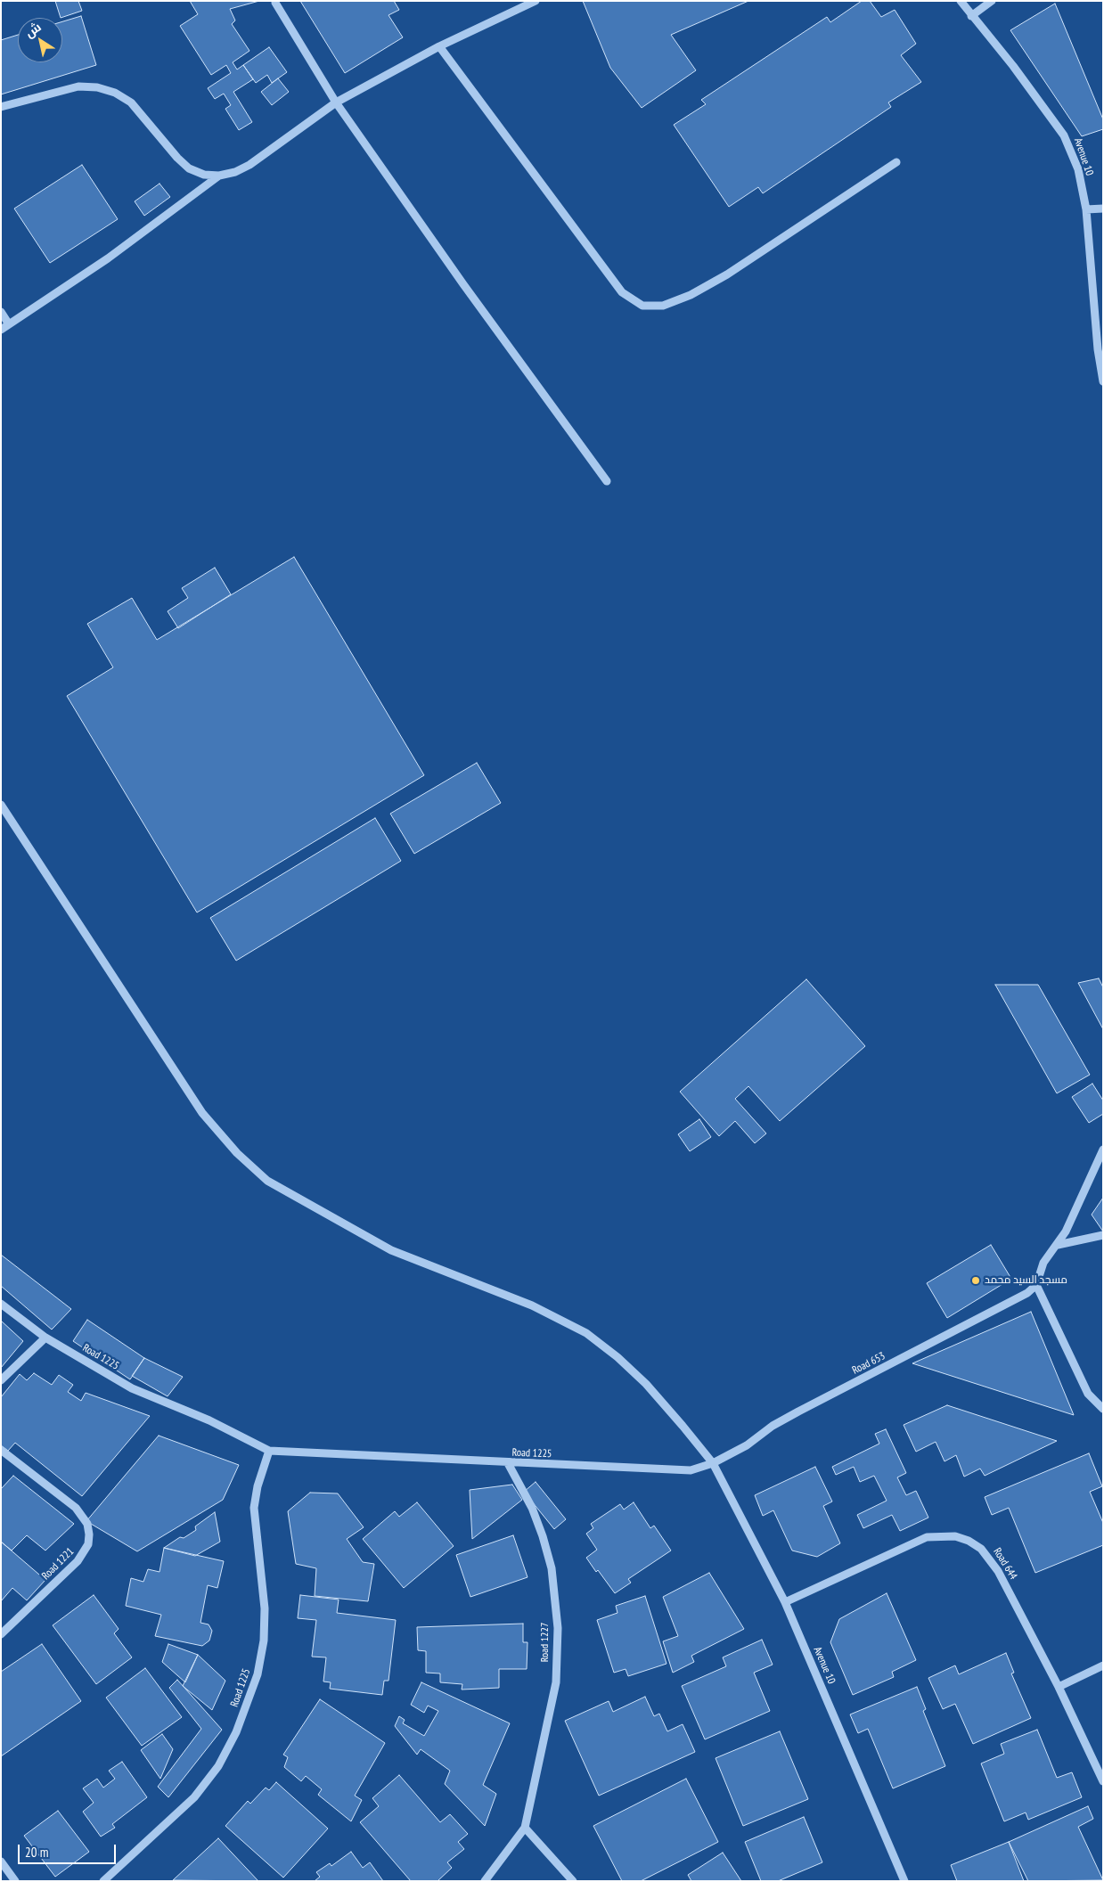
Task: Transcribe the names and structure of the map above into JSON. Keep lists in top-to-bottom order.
{
  "streets": {
    "street": [
      "Avenue 10",
      "Road 1225",
      "Road 653",
      "Road 1221",
      "Road 644",
      "Road 1227"
    ]
  },
  "crossings": [
    ["Avenue 10", "Road 1225"],
    ["Avenue 10", "Road 653"],
    ["Avenue 10", "Road 644"],
    ["Road 1225", "Road 653"],
    ["Road 1225", "Road 1227"]
  ],
  "places": ["مسجد السيد محمد"],
  "scale_bar": "20 m",
  "north": "top left"
}
